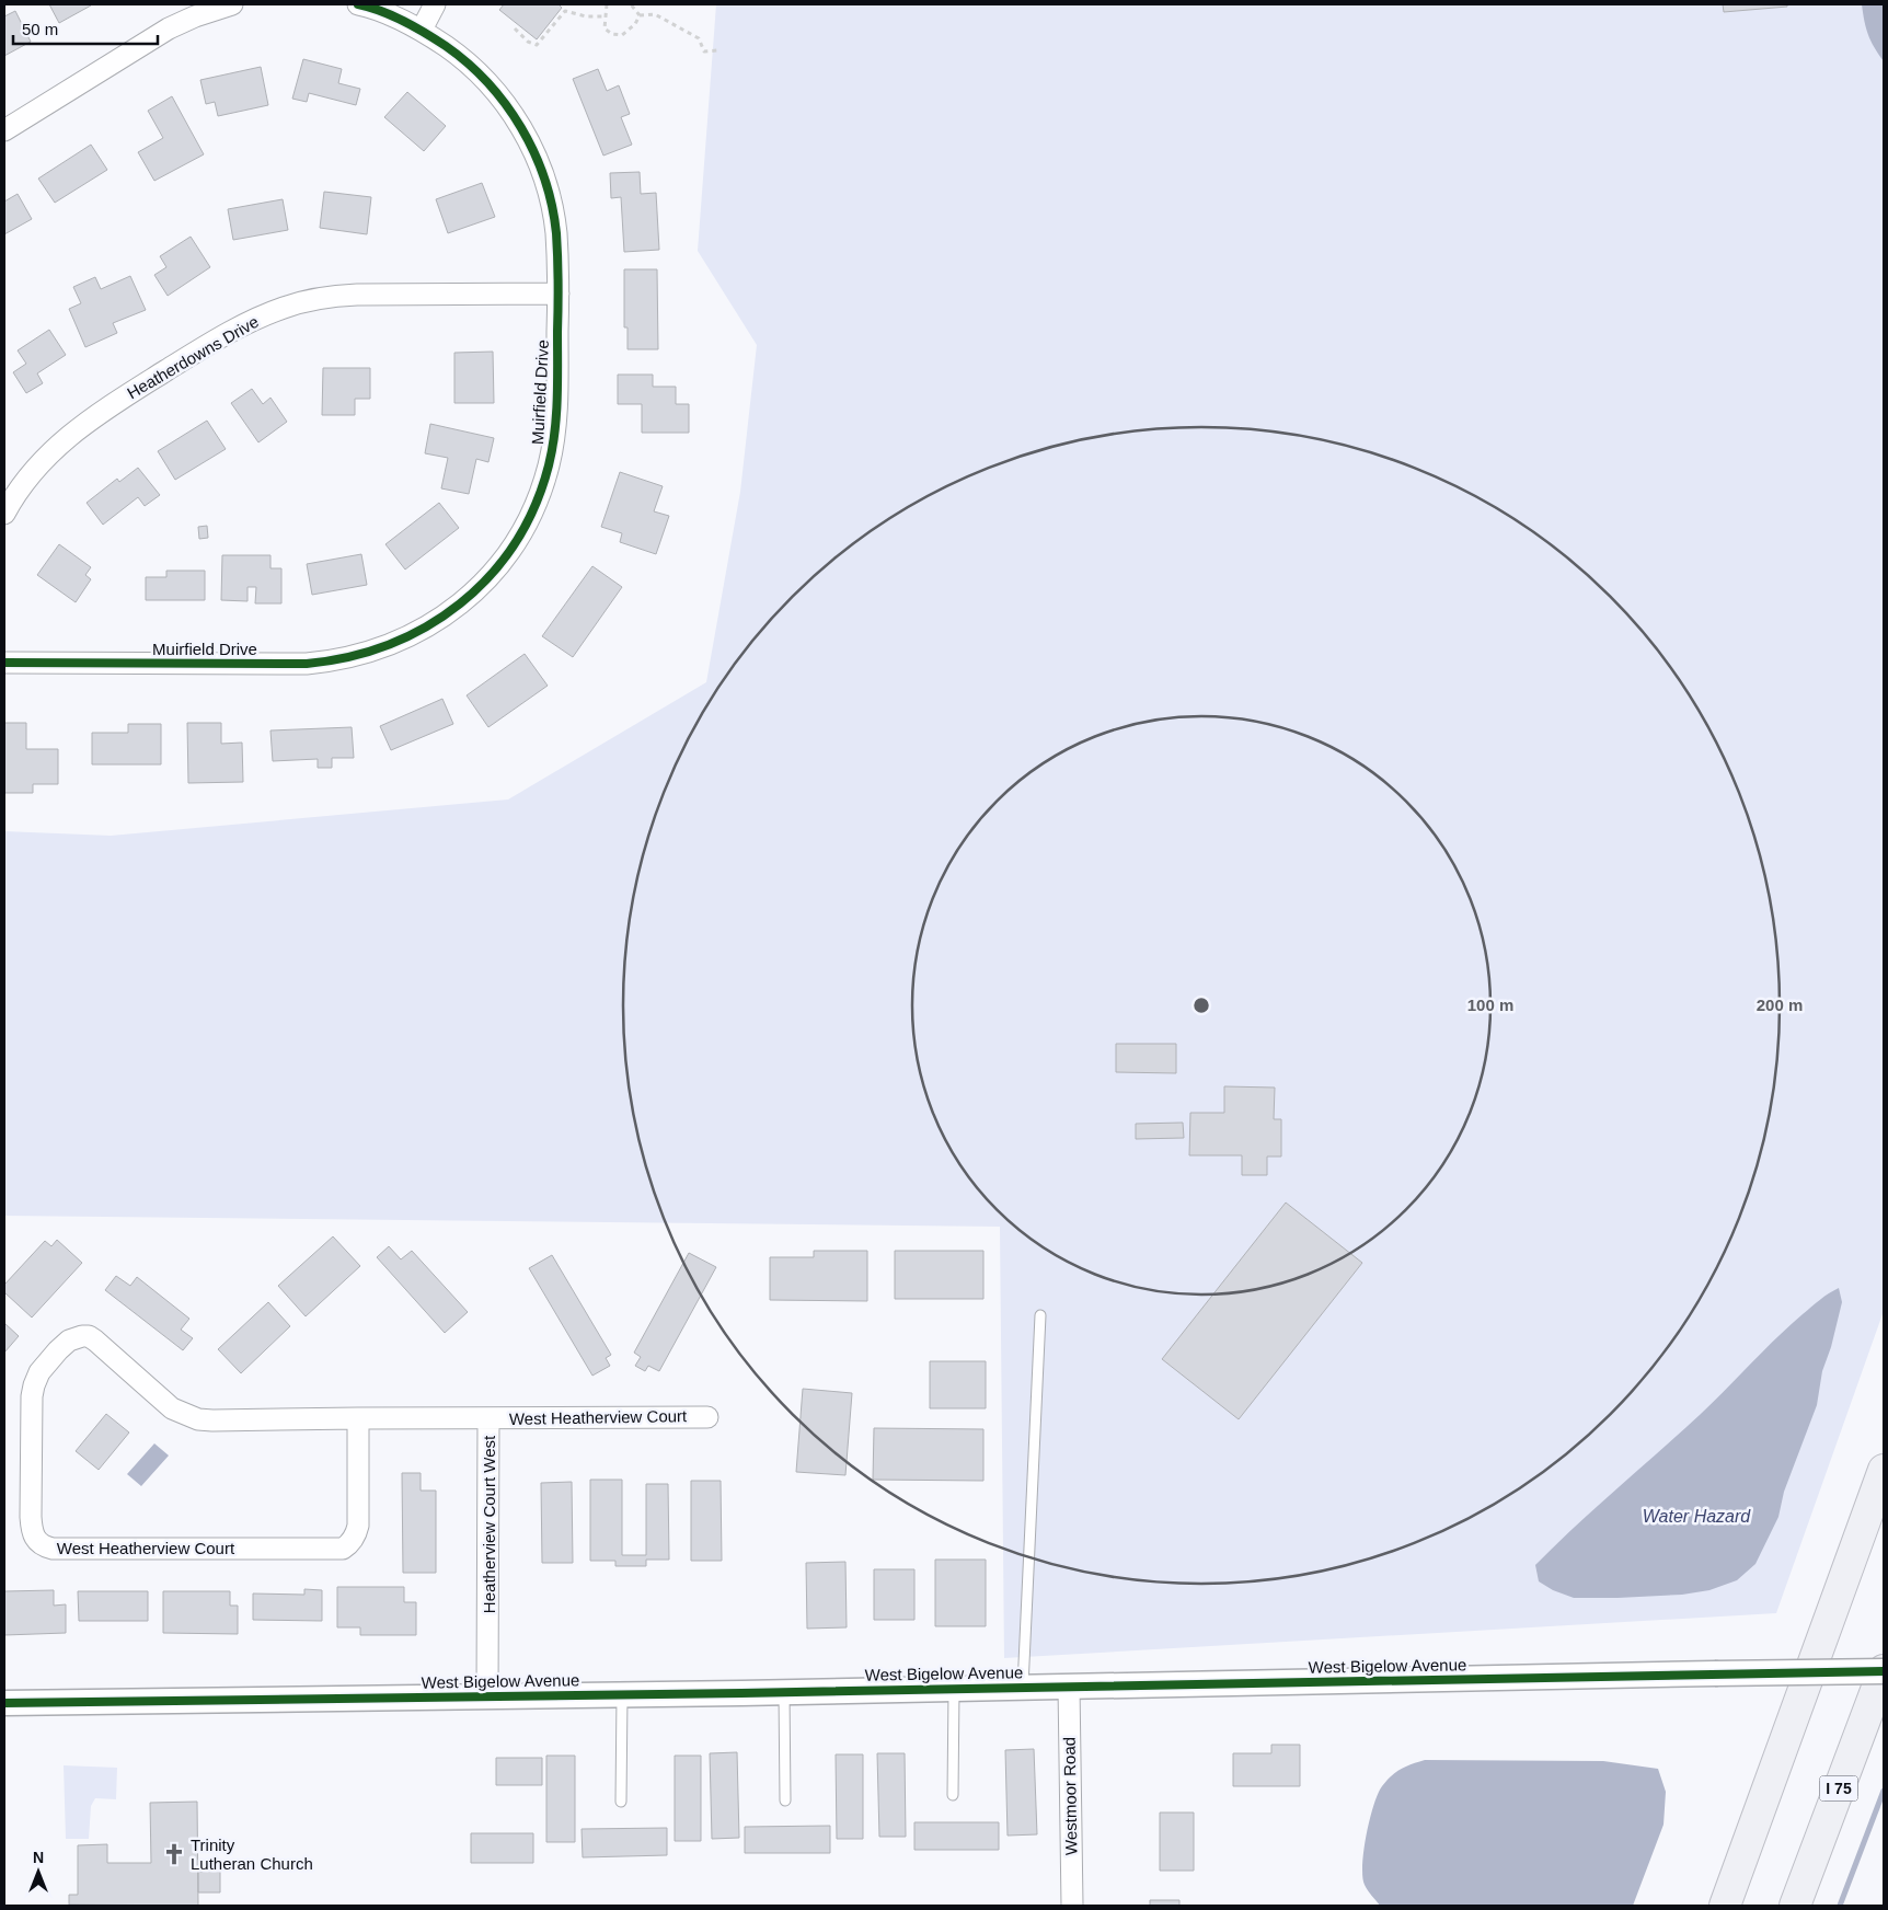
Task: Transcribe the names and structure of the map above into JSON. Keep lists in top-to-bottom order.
{
  "streets": {
    "highway": ["I 75"],
    "street": [
      "Heatherdowns Drive",
      "Muirfield Drive",
      "West Heatherview Court",
      "Heatherview Court West",
      "West Bigelow Avenue",
      "Westmoor Road"
    ]
  },
  "crossings": [
    ["Heatherdowns Drive", "Muirfield Drive"],
    ["West Heatherview Court", "Heatherview Court West"],
    ["Heatherview Court West", "West Bigelow Avenue"],
    ["West Bigelow Avenue", "I 75"],
    ["West Bigelow Avenue", "Westmoor Road"]
  ],
  "water": ["Water Hazard"],
  "places": {
    "church": ["Trinity Lutheran Church"]
  },
  "scale_bar": "50 m",
  "north": "top",
  "rings": ["100 m", "200 m"]
}
